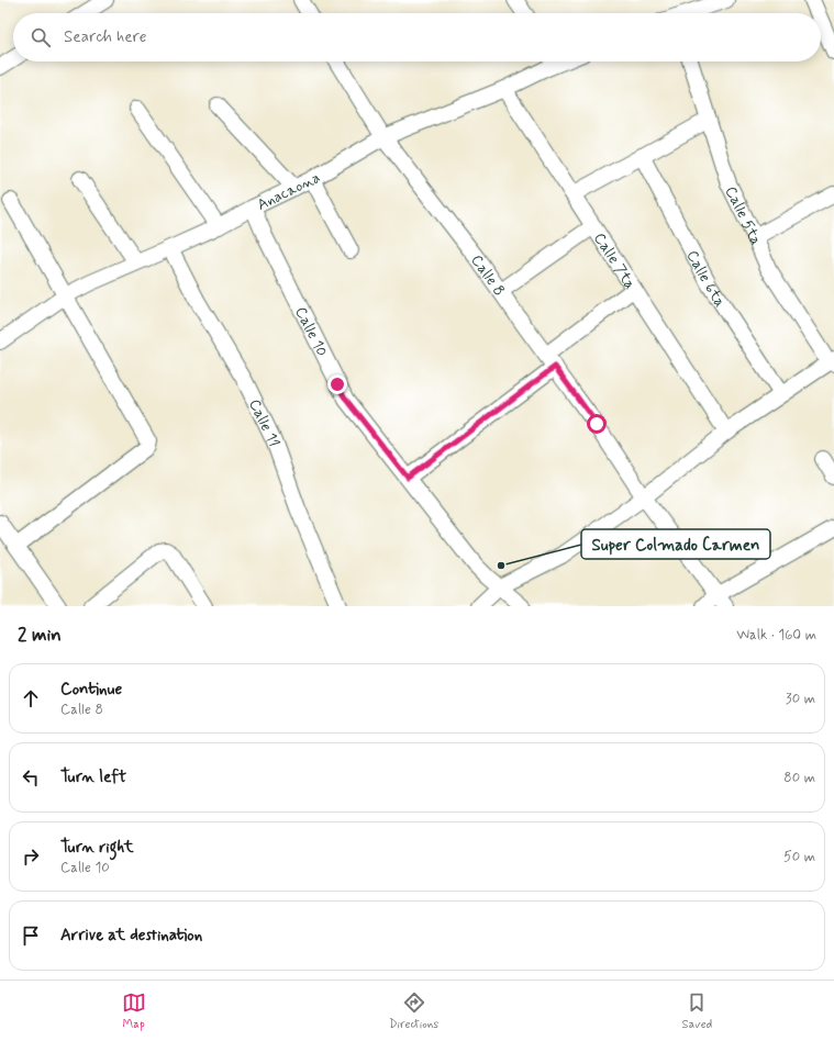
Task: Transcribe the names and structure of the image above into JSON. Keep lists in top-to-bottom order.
{
  "streets": {
    "street": [
      "Anacaona",
      "Calle 5ta",
      "Calle 7ta",
      "Calle 8",
      "Calle 6ta",
      "Calle 10",
      "Calle 11"
    ]
  },
  "crossings": [
    ["Anacaona", "Calle 7ta"],
    ["Anacaona", "Calle 8"],
    ["Anacaona", "Calle 10"],
    ["Anacaona", "Calle 11"]
  ],
  "places": ["Super Colmado Carmen"],
  "page": {
    "search": "Search here",
    "heading": ["2 min", "Walk · 160 m"],
    "list": [
      ["Continue", "Calle 8", "30 m"],
      ["Turn left", "80 m"],
      ["Turn right", "Calle 10", "50 m"],
      "Arrive at destination"
    ],
    "nav": ["Map", "Directions", "Saved"]
  }
}
